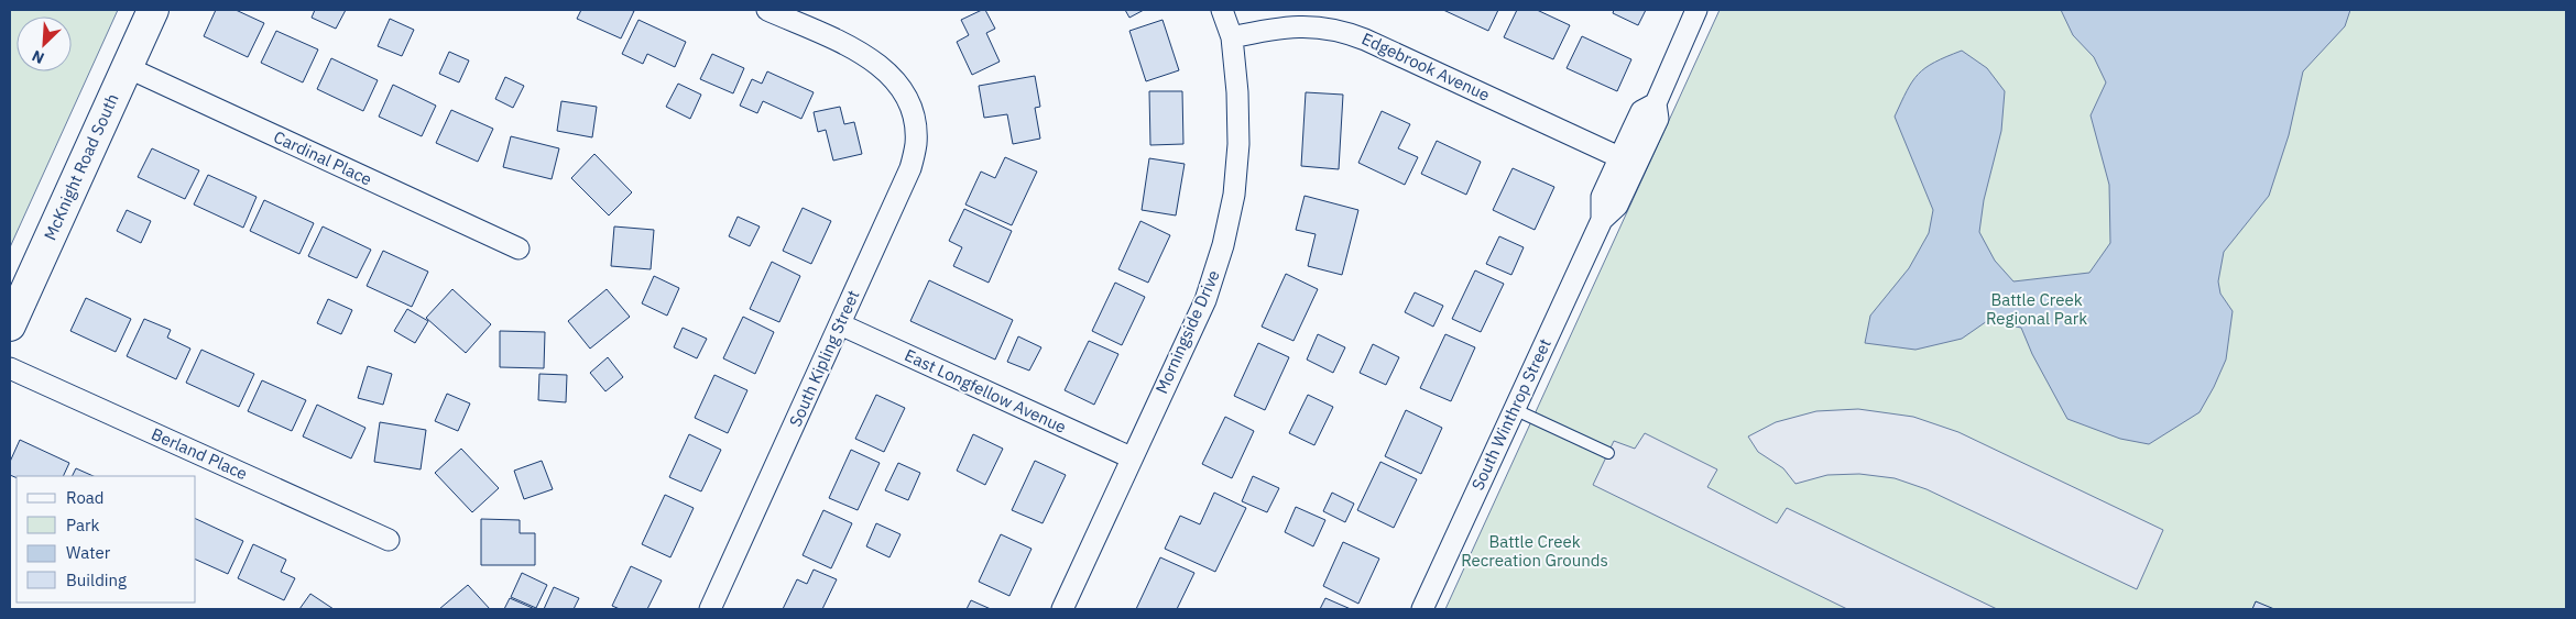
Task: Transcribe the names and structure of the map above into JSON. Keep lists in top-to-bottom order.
{
  "streets": {
    "main road": ["McKnight Road South"],
    "street": [
      "Edgebrook Avenue",
      "Cardinal Place",
      "Morningside Drive",
      "South Kipling Street",
      "East Longfellow Avenue",
      "South Winthrop Street",
      "Berland Place"
    ]
  },
  "crossings": [
    ["Edgebrook Avenue", "Morningside Drive"],
    ["Edgebrook Avenue", "South Winthrop Street"],
    ["Cardinal Place", "McKnight Road South"],
    ["Morningside Drive", "East Longfellow Avenue"],
    ["South Kipling Street", "East Longfellow Avenue"]
  ],
  "parks": ["Battle Creek Regional Park", "Battle Creek Recreation Grounds"],
  "legend": [
    "Road",
    "Park",
    "Water",
    "Building"
  ],
  "north": "bottom left"
}
